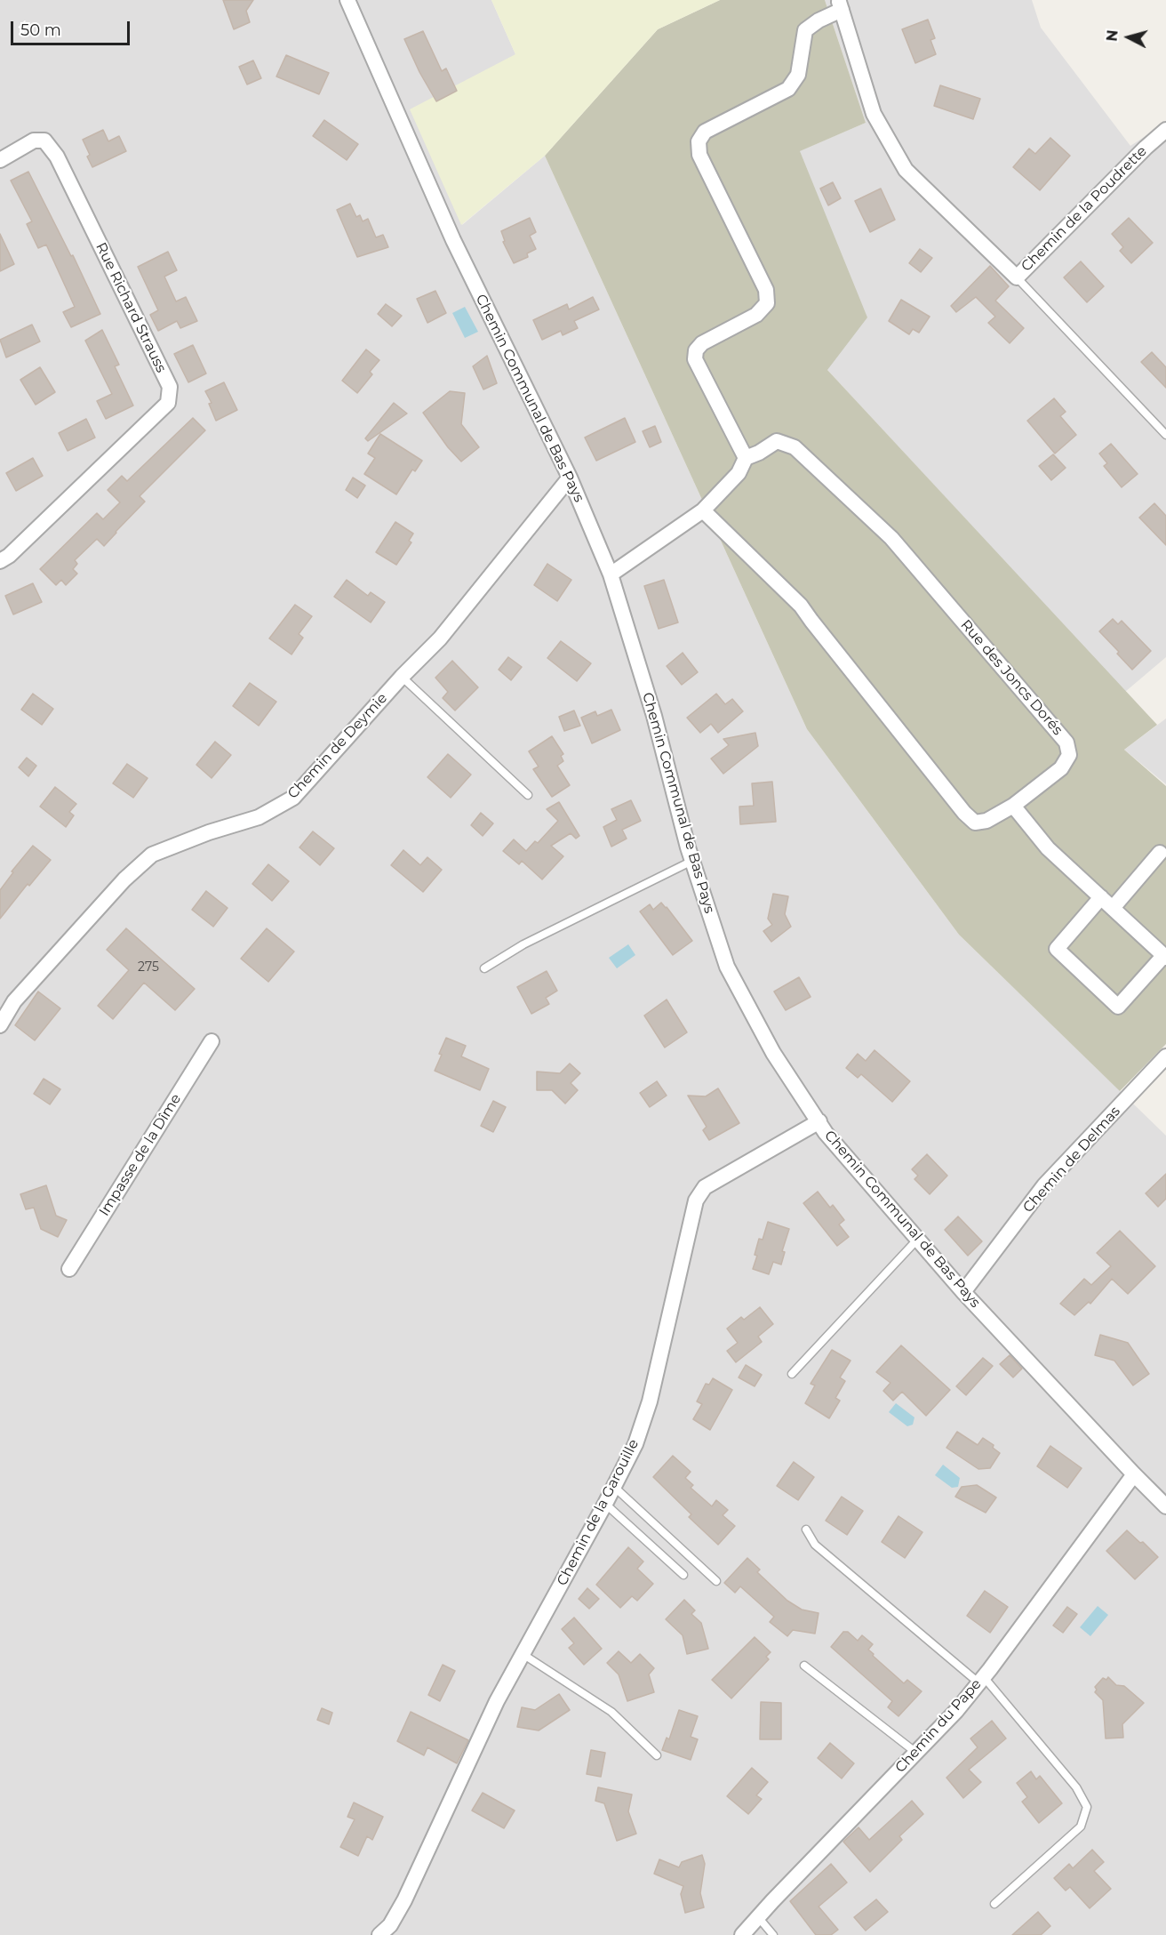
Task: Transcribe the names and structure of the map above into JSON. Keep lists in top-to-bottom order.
{
  "streets": {
    "street": [
      "Chemin de la Poudrette",
      "Rue Richard Strauss",
      "Chemin Communal de Bas Pays",
      "Rue des Joncs Dorés",
      "Chemin de Deymie",
      "Impasse de la Dîme",
      "Chemin de Delmas",
      "Chemin de la Garouille",
      "Chemin du Pape"
    ]
  },
  "crossings": [
    ["Chemin Communal de Bas Pays", "Chemin de Deymie"],
    ["Chemin Communal de Bas Pays", "Chemin de Delmas"],
    ["Chemin Communal de Bas Pays", "Chemin de la Garouille"],
    ["Chemin Communal de Bas Pays", "Chemin du Pape"]
  ],
  "house_numbers": ["275"],
  "scale_bar": "50 m",
  "north": "left"
}
